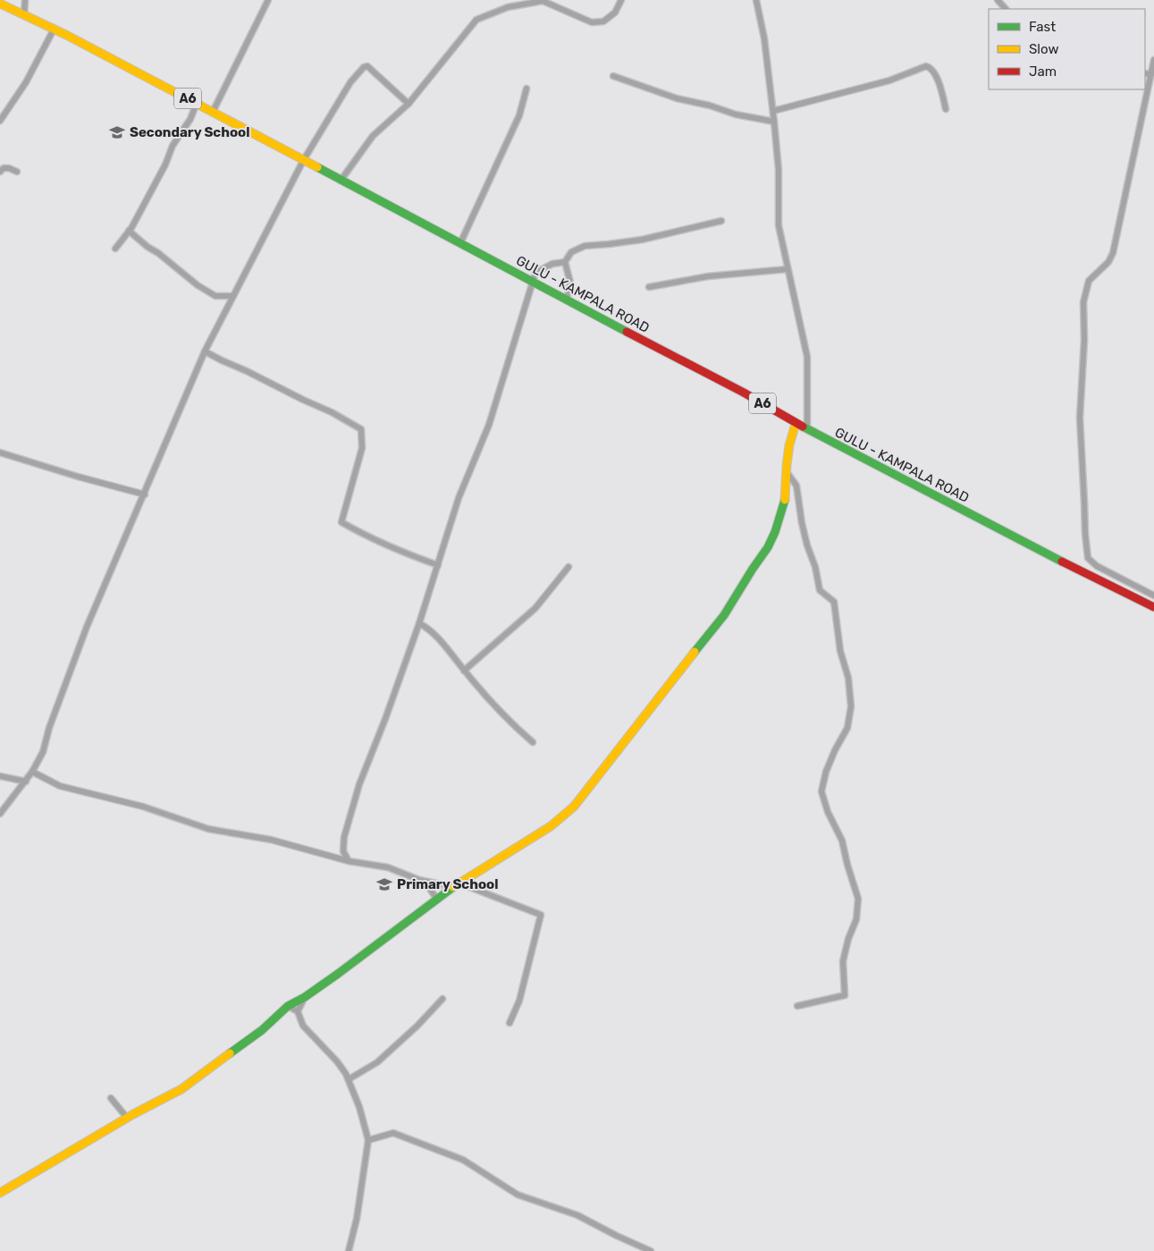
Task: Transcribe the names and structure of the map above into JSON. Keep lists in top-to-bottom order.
{
  "streets": {
    "main road": ["A6", "GULU - KAMPALA ROAD"]
  },
  "places": {
    "school or university": ["Secondary School", "Primary School"]
  },
  "legend": ["Fast", "Slow", "Jam"]
}
